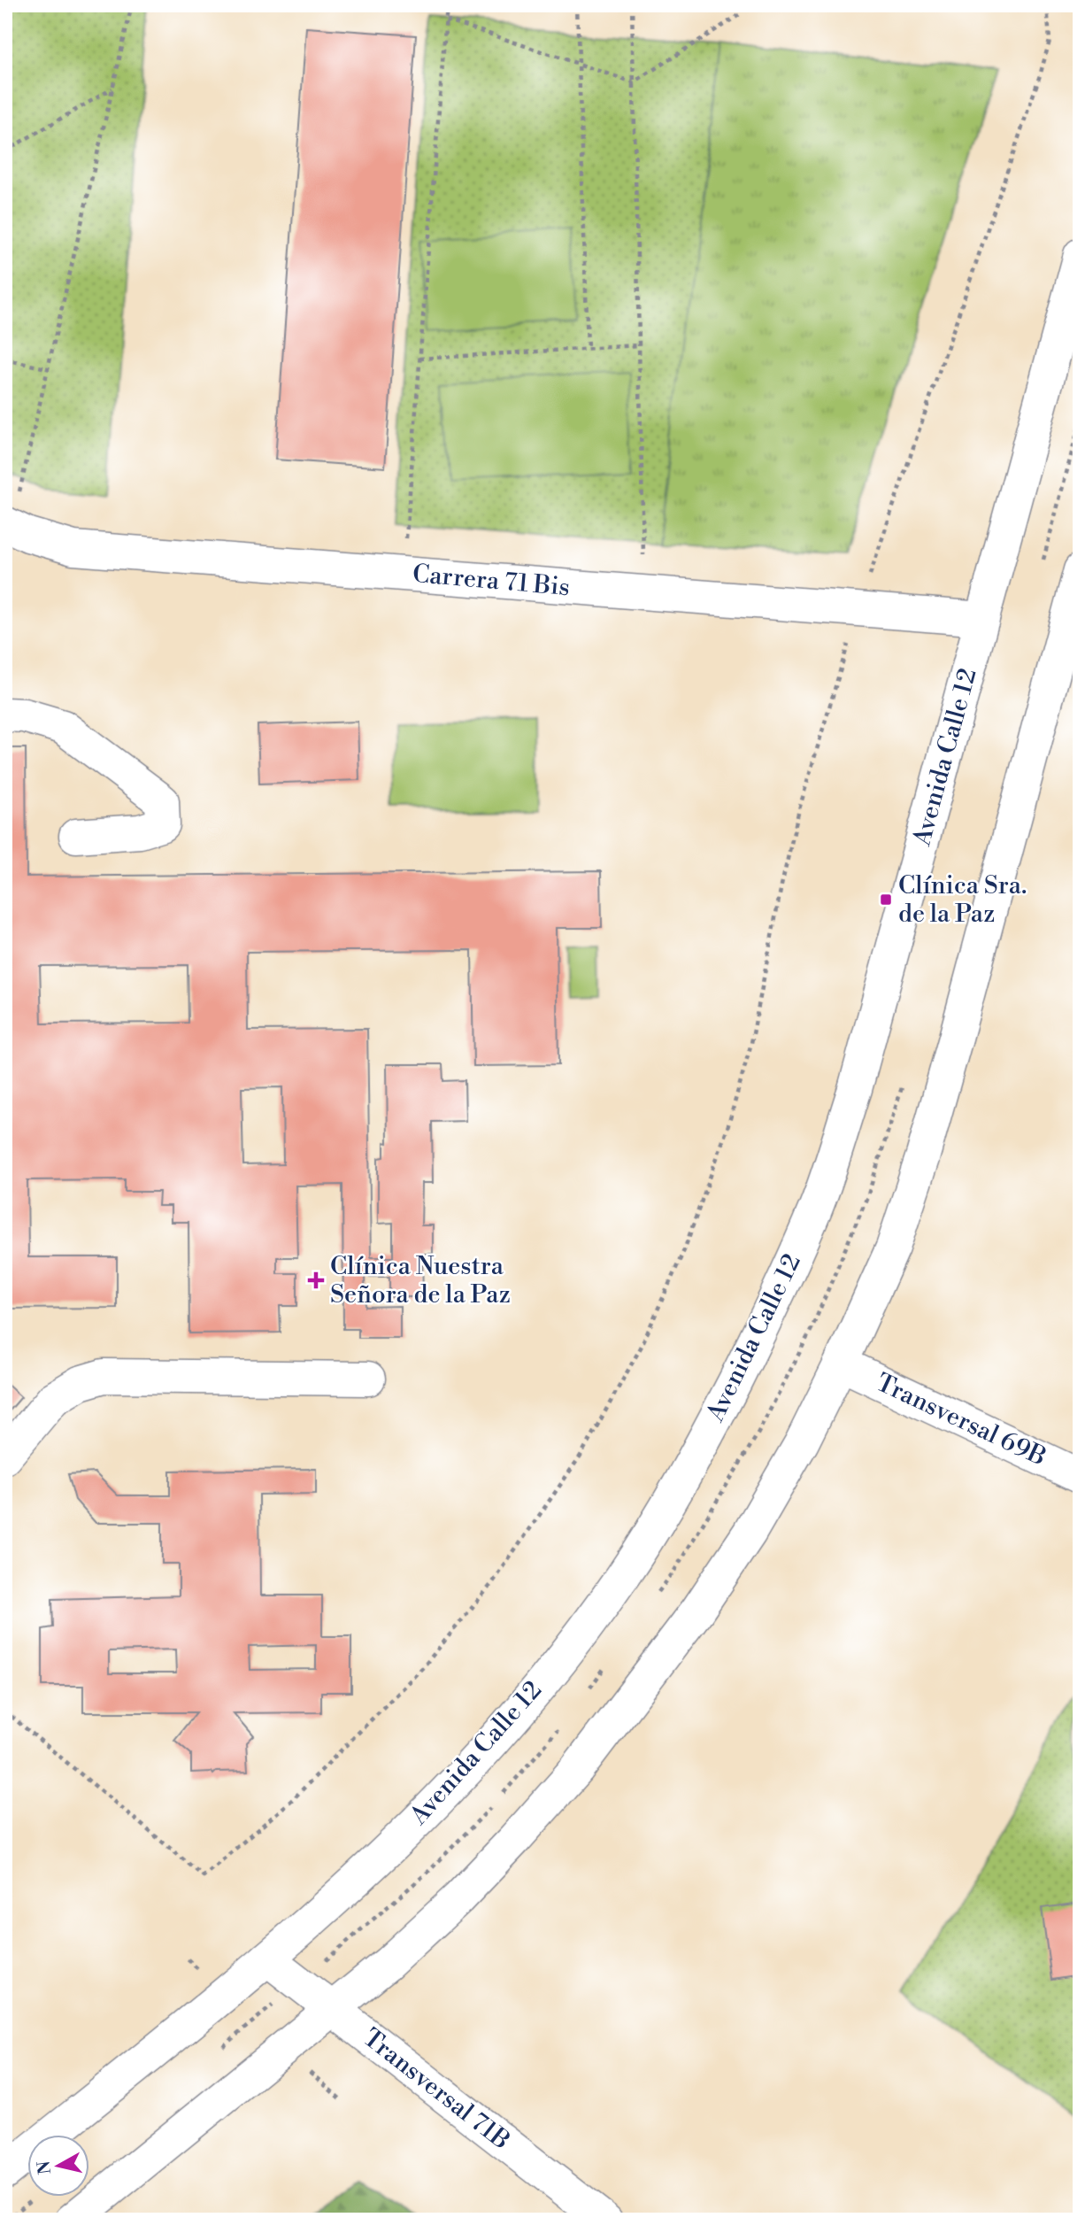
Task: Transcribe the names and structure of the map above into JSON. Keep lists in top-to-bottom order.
{
  "streets": {
    "main road": [
      "Carrera 71 Bis",
      "Avenida Calle 12",
      "Transversal 69B",
      "Transversal 71B"
    ]
  },
  "crossings": [
    ["Carrera 71 Bis", "Avenida Calle 12"],
    ["Avenida Calle 12", "Transversal 71B"]
  ],
  "places": {
    "transit": ["Clínica Sra. de la Paz"],
    "health": ["Clínica Nuestra Señora de la Paz"]
  },
  "north": "left"
}
